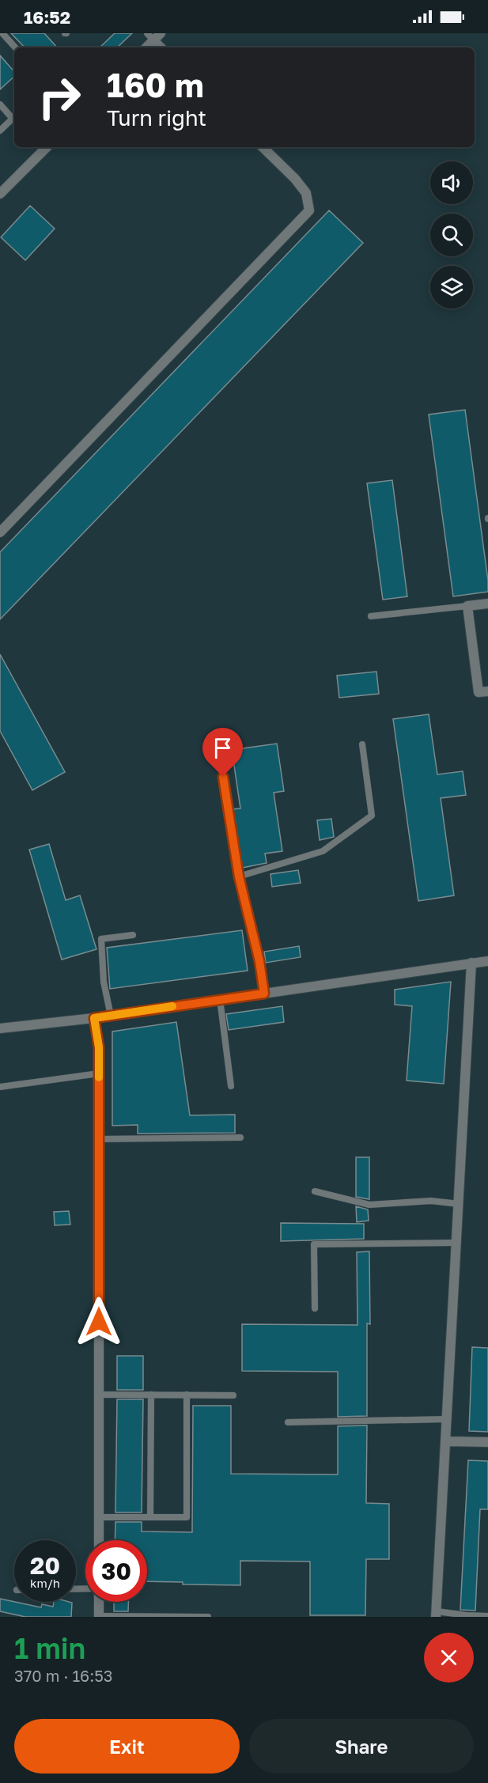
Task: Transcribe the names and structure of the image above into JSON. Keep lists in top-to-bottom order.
{
  "page": {
    "status": "16:52",
    "turn": ["160 m", "Turn right"],
    "speed": "20 km/h",
    "limit": "30",
    "heading": ["1 min", "370 m · 16:53"],
    "buttons": ["Exit", "Share"]
  }
}
